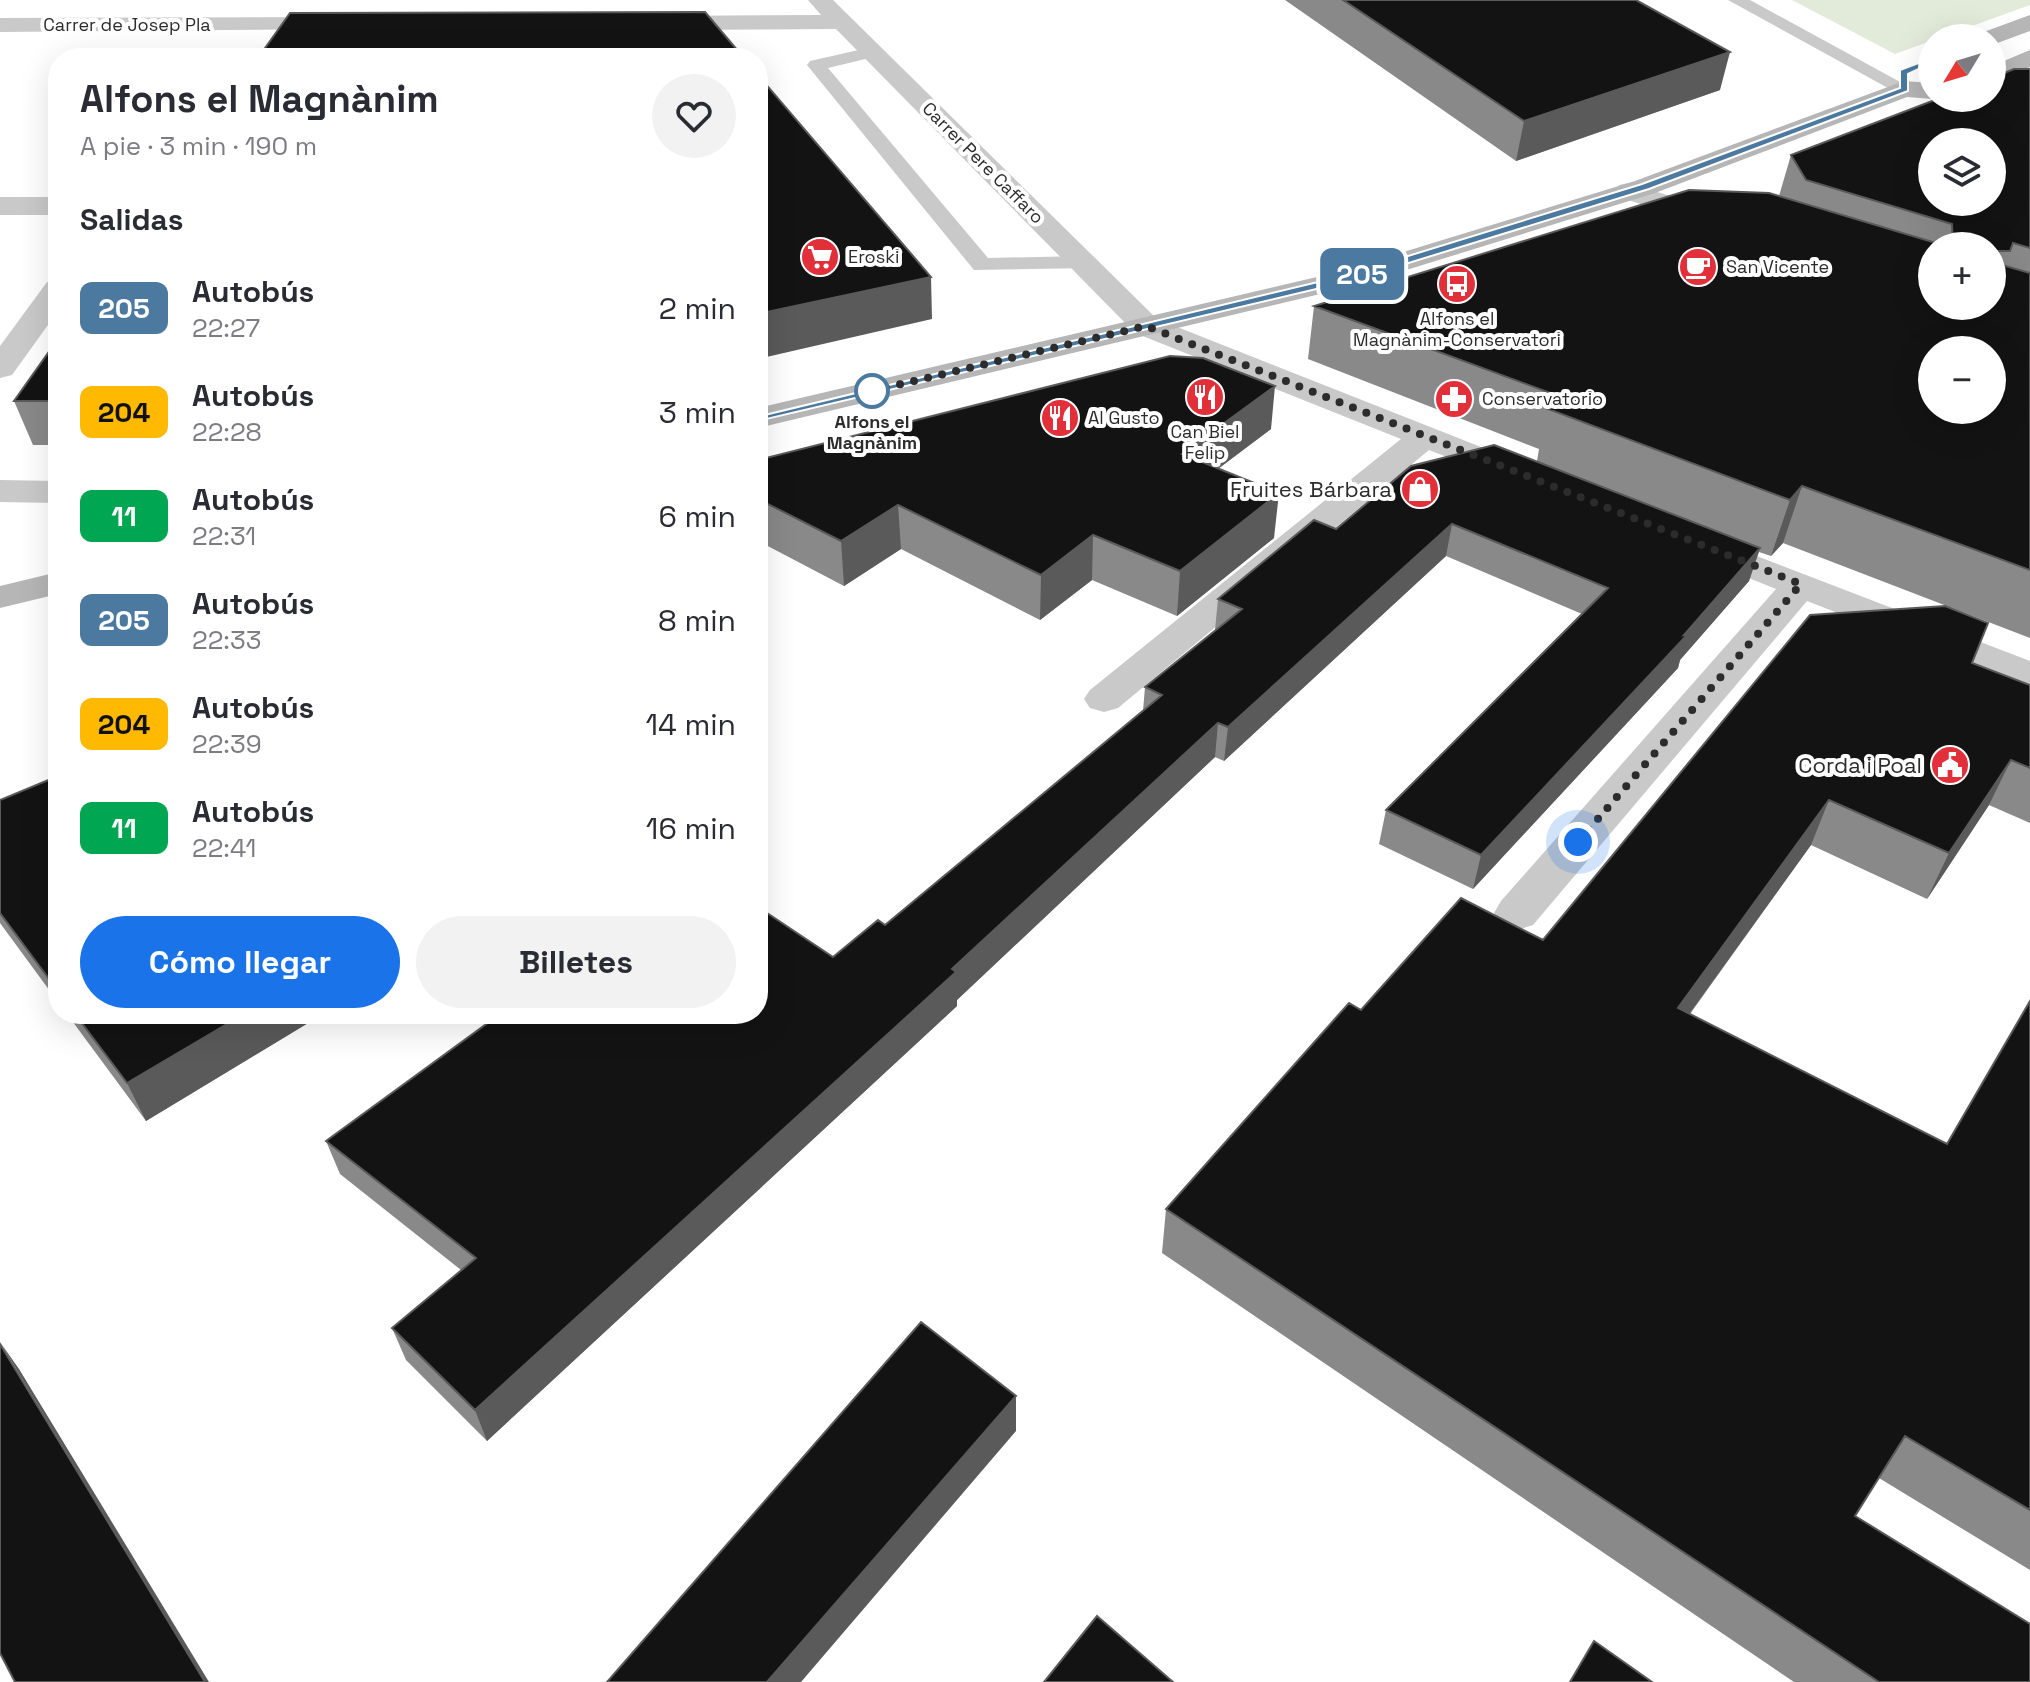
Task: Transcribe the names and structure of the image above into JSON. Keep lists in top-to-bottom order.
{
  "streets": {
    "street": ["Carrer de Josep Pla", "Carrer Pere Caffaro"]
  },
  "places": {
    "supermarket": ["Eroski"],
    "cafe": ["San Vicente"],
    "bus stop": ["Alfons el Magnànim-Conservatori"],
    "other": ["Alfons el Magnànim"],
    "restaurant": ["Can Biel Felip", "Al Gusto"],
    "pharmacy": ["Conservatorio"],
    "shop": ["Fruites Bárbara"],
    "public building": ["Corda i Poal"]
  },
  "lines": ["bus line 205"],
  "north": "bottom left",
  "page": {
    "on_map": "205",
    "map_buttons": ["+", "−"],
    "heading": [
      ["Alfons el Magnànim", "A pie · 3 min · 190 m"],
      "Salidas"
    ],
    "list": [
      {
        "mark": "205",
        "name": "Autobús",
        "note": "22:27",
        "value": "2 min"
      },
      {
        "mark": "204",
        "name": "Autobús",
        "note": "22:28",
        "value": "3 min"
      },
      {
        "mark": "11",
        "name": "Autobús",
        "note": "22:31",
        "value": "6 min"
      },
      {
        "mark": "205",
        "name": "Autobús",
        "note": "22:33",
        "value": "8 min"
      },
      {
        "mark": "204",
        "name": "Autobús",
        "note": "22:39",
        "value": "14 min"
      },
      {
        "mark": "11",
        "name": "Autobús",
        "note": "22:41",
        "value": "16 min"
      }
    ],
    "buttons": ["Cómo llegar", "Billetes"]
  }
}
